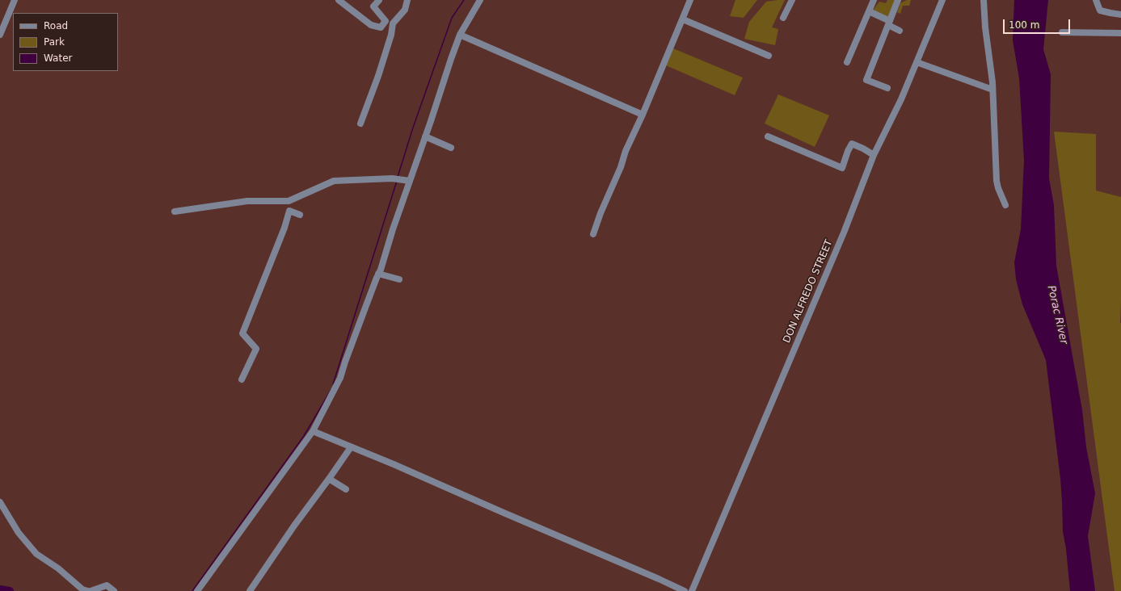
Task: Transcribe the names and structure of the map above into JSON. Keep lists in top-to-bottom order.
{
  "streets": {
    "street": ["DON ALFREDO STREET"]
  },
  "water": ["Porac River"],
  "legend": ["Road", "Park", "Water"],
  "scale_bar": "100 m"
}
